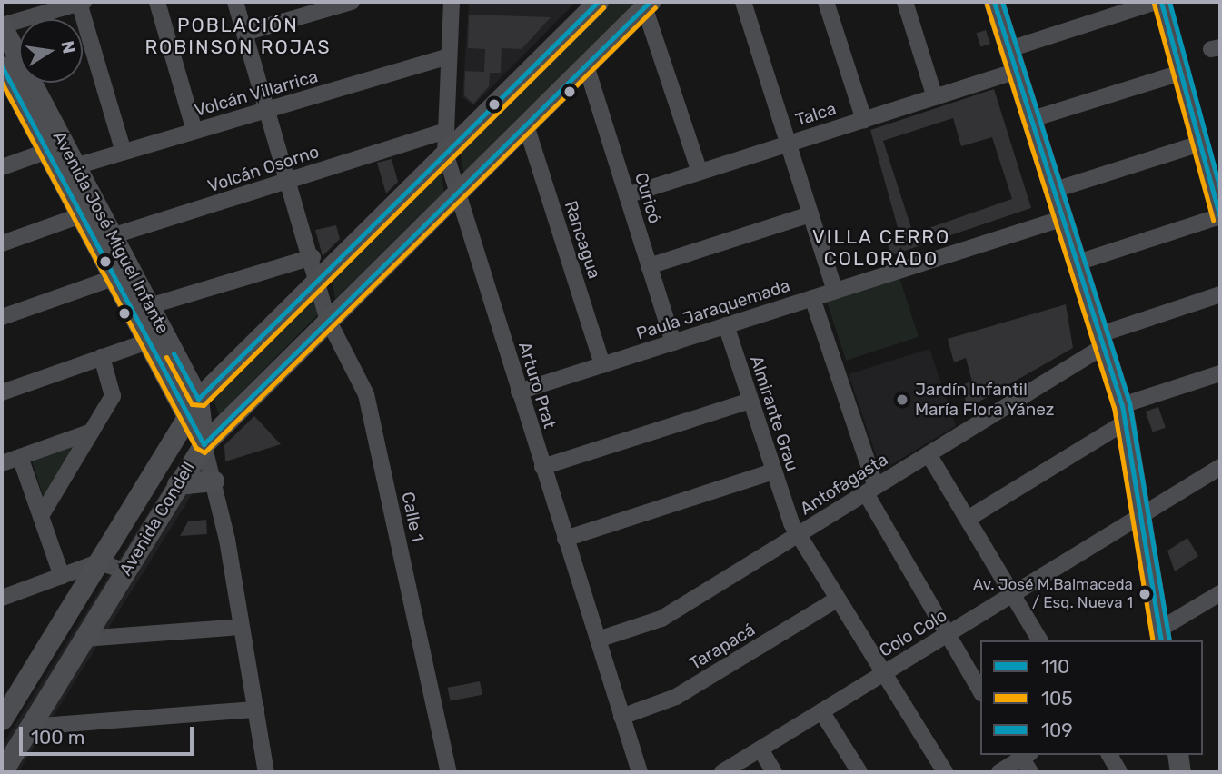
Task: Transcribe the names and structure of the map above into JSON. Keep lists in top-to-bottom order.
{
  "streets": {
    "main road": ["Avenida José Miguel Infante", "Avenida Condell"],
    "street": [
      "Volcán Villarrica",
      "Talca",
      "Volcán Osorno",
      "Curicó",
      "Rancagua",
      "Paula Jaraquemada",
      "Arturo Prat",
      "Almirante Grau",
      "Antofagasta",
      "Calle 1",
      "Colo Colo",
      "Tarapacá"
    ]
  },
  "crossings": [
    ["Volcán Villarrica", "Avenida José Miguel Infante"],
    ["Volcán Villarrica", "Arturo Prat"],
    ["Volcán Villarrica", "Calle 1"],
    ["Talca", "Curicó"],
    ["Volcán Osorno", "Avenida José Miguel Infante"],
    ["Volcán Osorno", "Arturo Prat"],
    ["Volcán Osorno", "Calle 1"],
    ["Curicó", "Paula Jaraquemada"],
    ["Curicó", "Avenida Condell"],
    ["Avenida José Miguel Infante", "Avenida Condell"],
    ["Rancagua", "Paula Jaraquemada"],
    ["Rancagua", "Avenida Condell"],
    ["Paula Jaraquemada", "Arturo Prat"],
    ["Paula Jaraquemada", "Almirante Grau"],
    ["Arturo Prat", "Antofagasta"],
    ["Arturo Prat", "Avenida Condell"],
    ["Arturo Prat", "Tarapacá"],
    ["Almirante Grau", "Antofagasta"],
    ["Almirante Grau", "Colo Colo"],
    ["Almirante Grau", "Tarapacá"],
    ["Calle 1", "Avenida Condell"]
  ],
  "districts": ["POBLACIÓN ROBINSON ROJAS", "VILLA CERRO COLORADO"],
  "places": ["Jardín Infantil María Flora Yánez", "Av. José M.Balmaceda / Esq. Nueva 1"],
  "lines": ["transit line 110", "transit line 109", "transit line 105"],
  "legend": ["110", "105", "109"],
  "scale_bar": "100 m",
  "north": "right"
}
